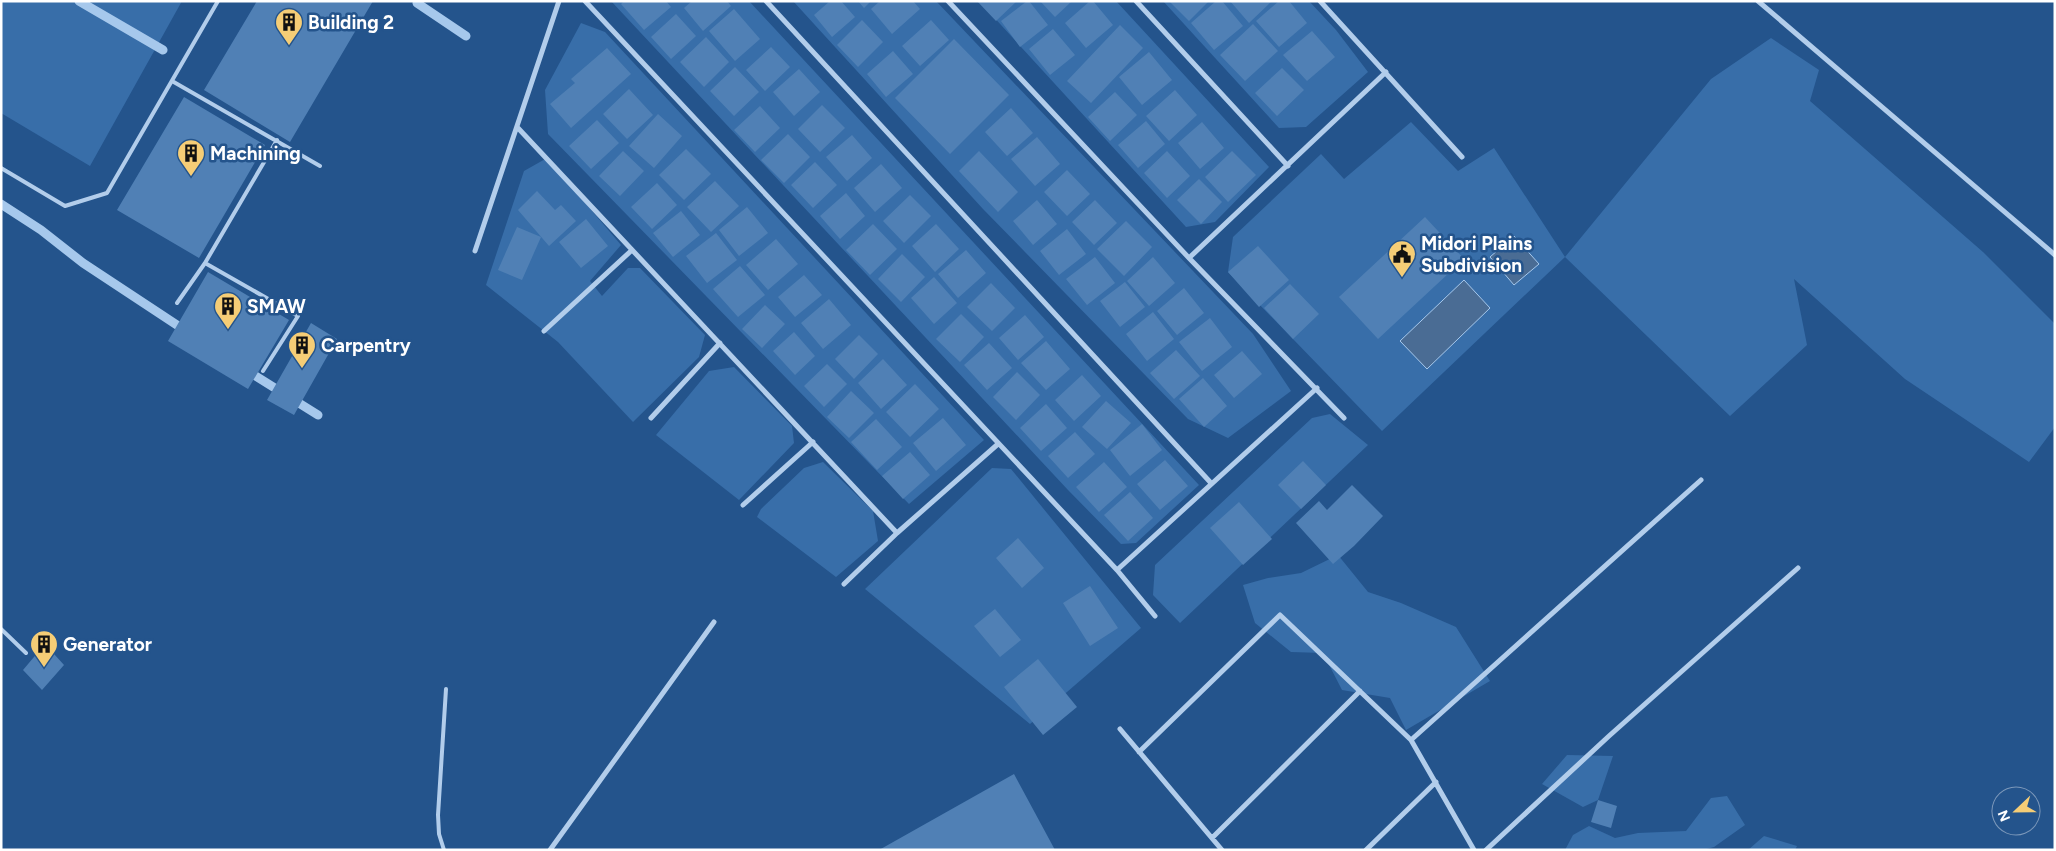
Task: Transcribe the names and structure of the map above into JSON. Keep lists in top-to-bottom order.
{
  "places": {
    "building": [
      "Building 2",
      "Machining",
      "SMAW",
      "Carpentry",
      "Generator"
    ],
    "public building": ["Midori Plains Subdivision"]
  },
  "north": "left"
}
